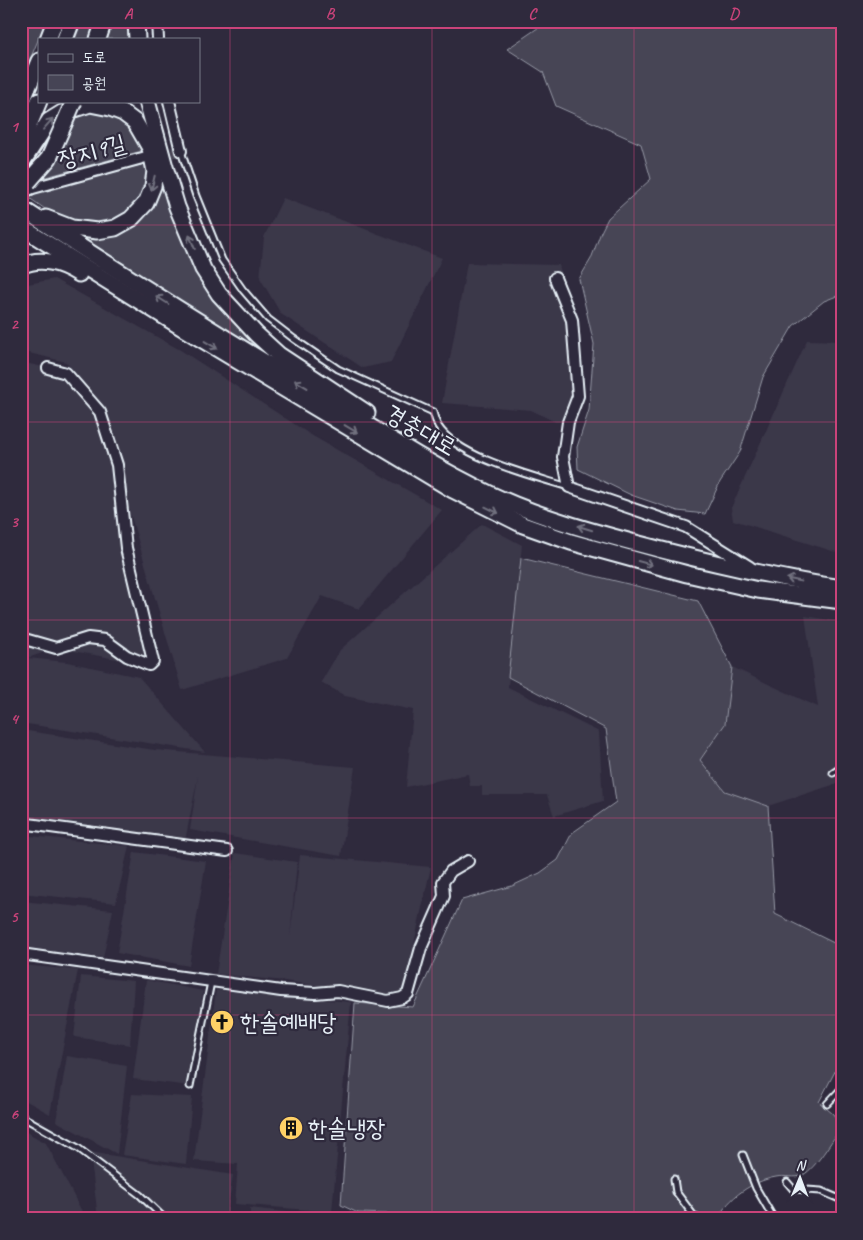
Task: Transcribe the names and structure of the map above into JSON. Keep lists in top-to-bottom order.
{
  "streets": {
    "main road": ["경충대로"],
    "street": ["장지9길"]
  },
  "crossings": [
    ["장지9길", "경충대로"]
  ],
  "places": {
    "church": ["한솔예배당"],
    "building": ["한솔냉장"]
  },
  "legend": ["도로", "공원"],
  "north": "top",
  "grid": {
    "columns": [
      "A",
      "B",
      "C",
      "D"
    ],
    "rows": [
      "1",
      "2",
      "3",
      "4",
      "5",
      "6"
    ]
  }
}
